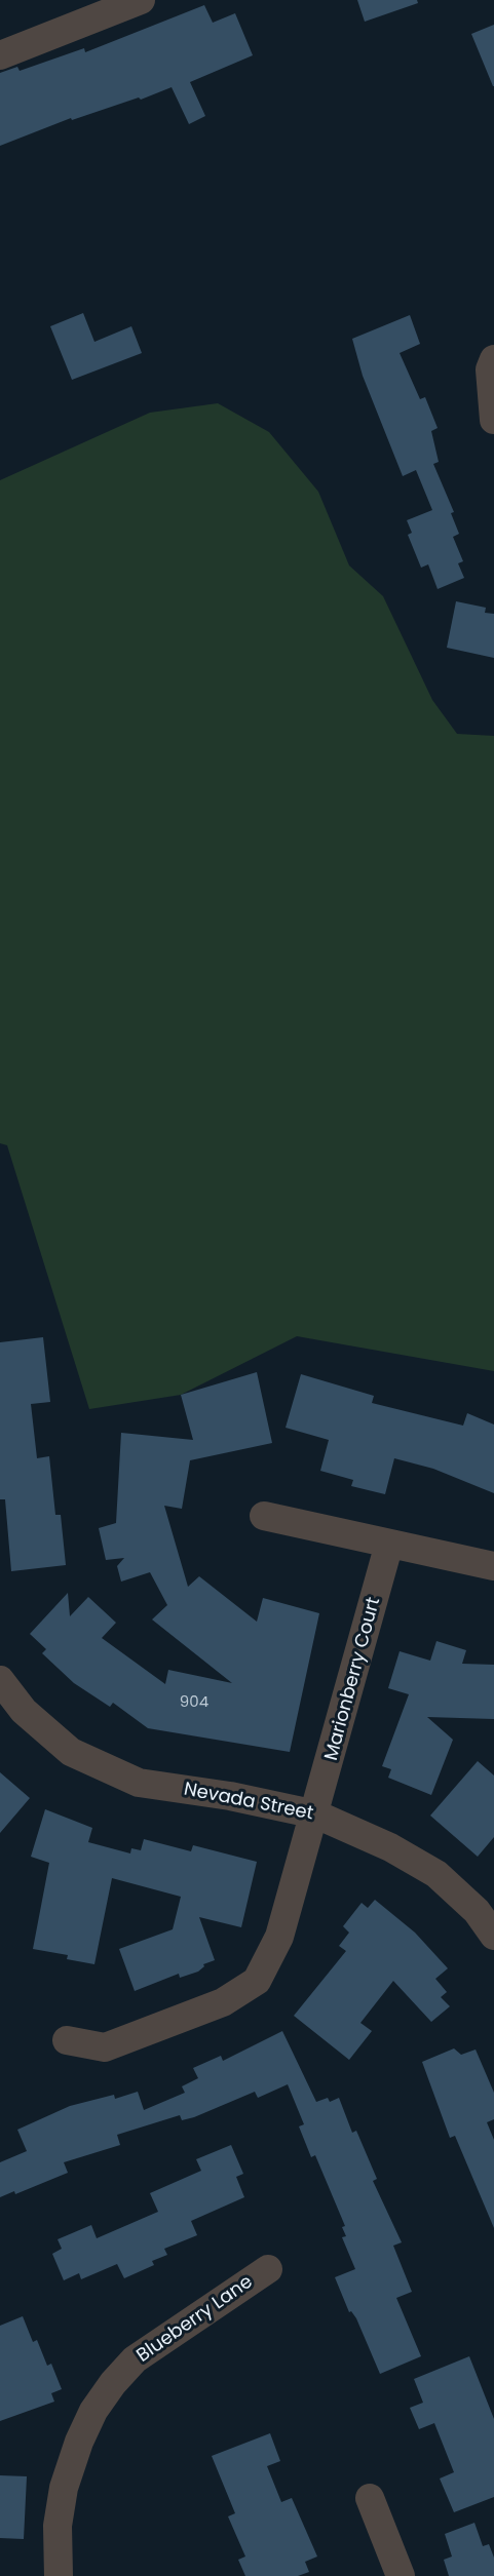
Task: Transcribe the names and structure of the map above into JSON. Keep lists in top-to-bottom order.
{
  "streets": {
    "street": ["Marionberry Court", "Nevada Street", "Blueberry Lane"]
  },
  "crossings": [
    ["Marionberry Court", "Nevada Street"]
  ],
  "house_numbers": ["904"]
}
